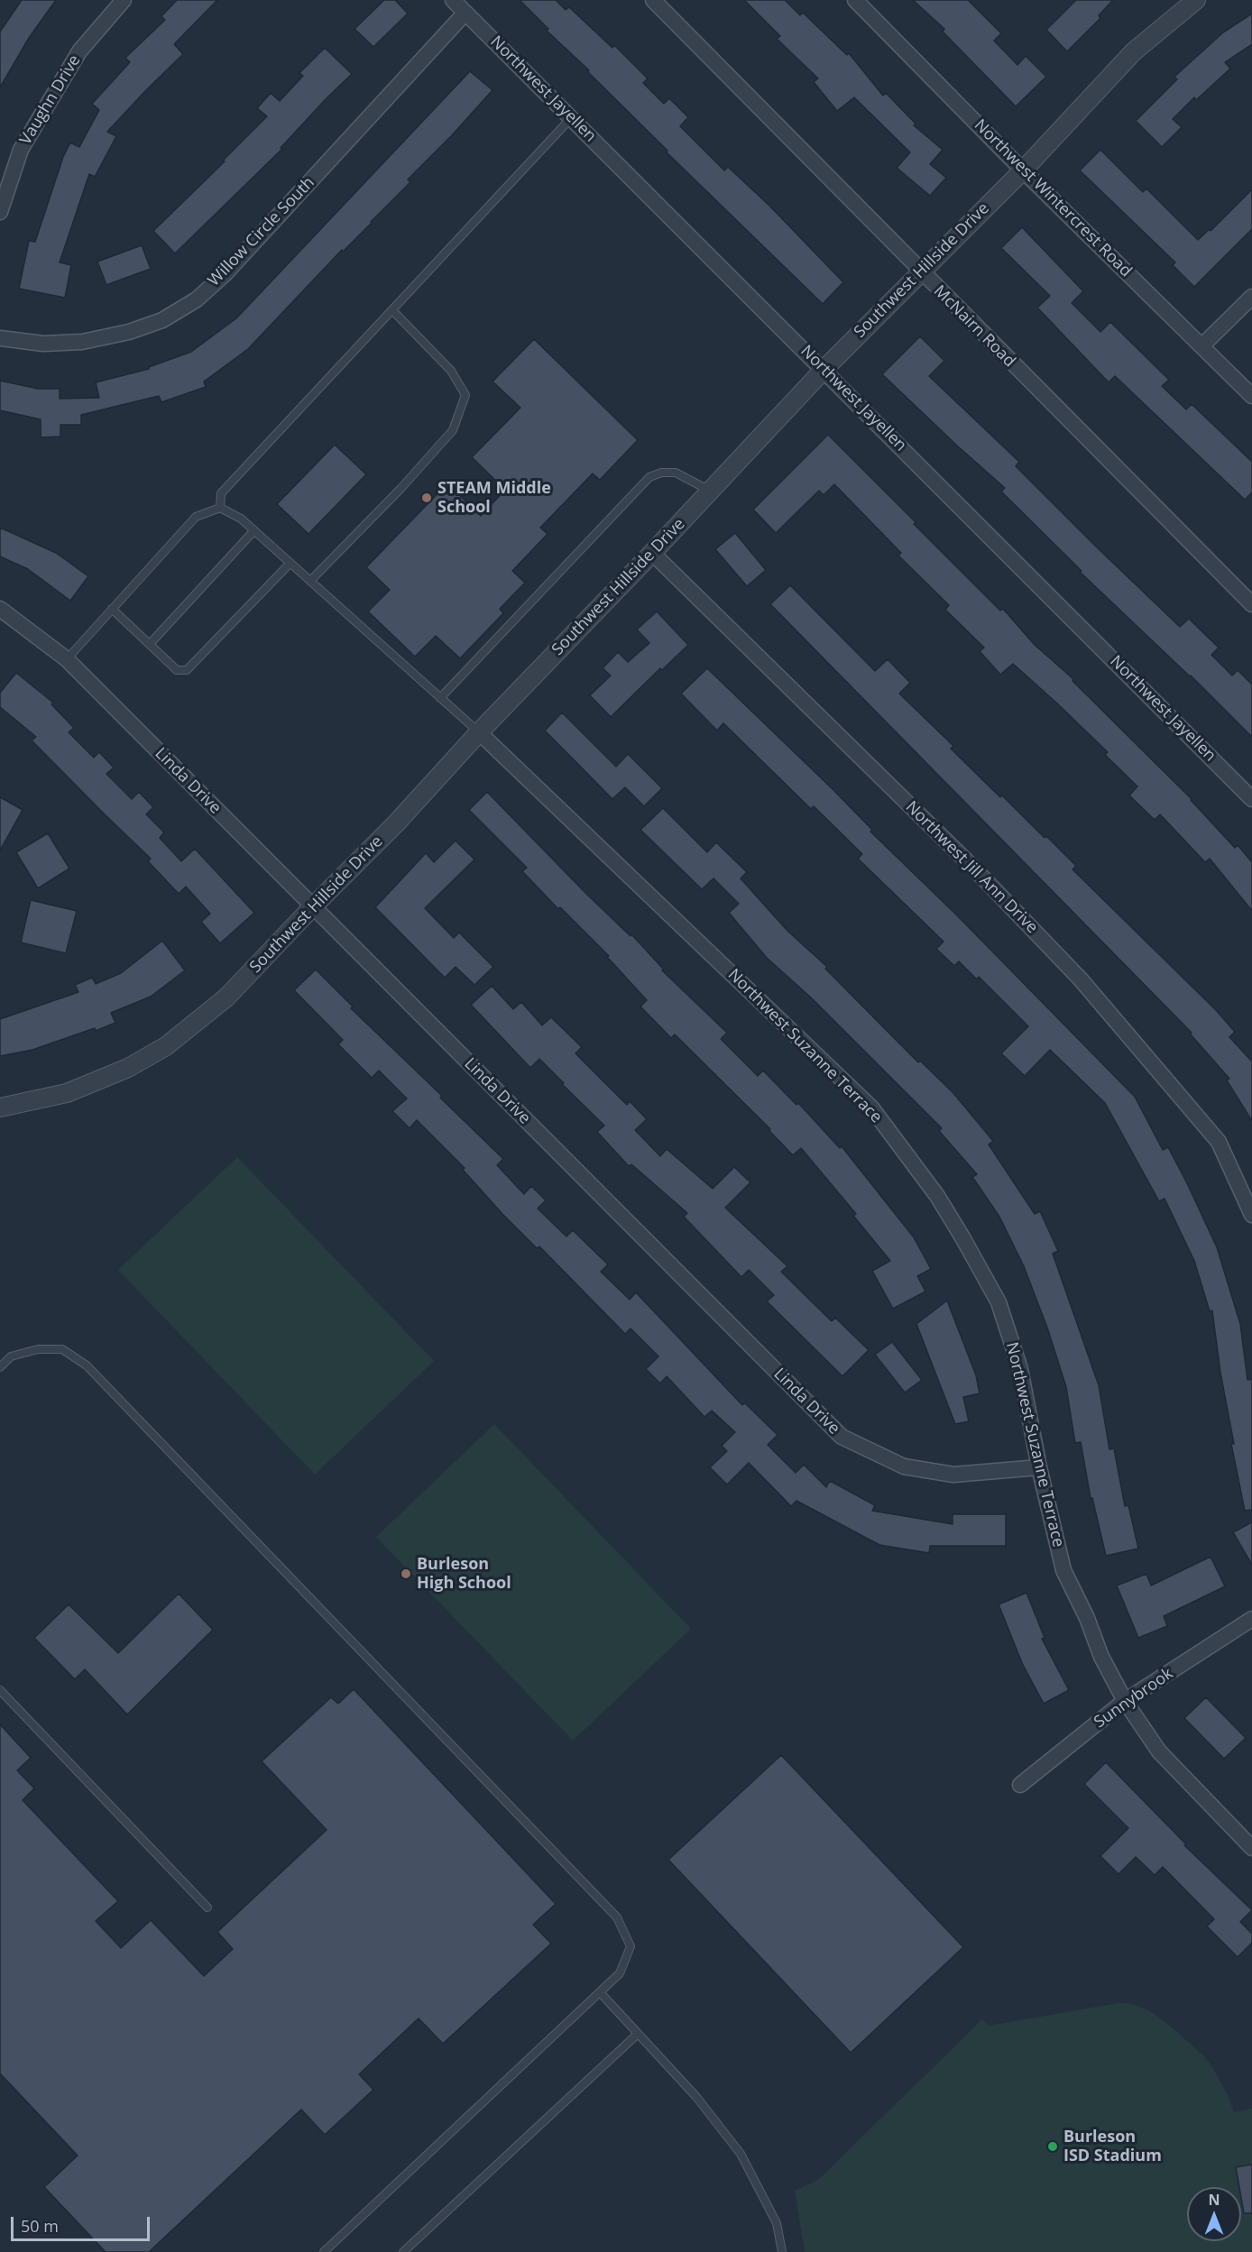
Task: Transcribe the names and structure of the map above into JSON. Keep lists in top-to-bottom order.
{
  "streets": {
    "street": [
      "Northwest Jayellen",
      "Vaughn Drive",
      "Northwest Wintercrest Road",
      "Willow Circle South",
      "Southwest Hillside Drive",
      "McNairn Road",
      "Linda Drive",
      "Northwest Jill Ann Drive",
      "Northwest Suzanne Terrace",
      "Sunnybrook"
    ]
  },
  "crossings": [
    ["Northwest Jayellen", "Willow Circle South"],
    ["Northwest Jayellen", "Southwest Hillside Drive"],
    ["Northwest Wintercrest Road", "Southwest Hillside Drive"],
    ["Southwest Hillside Drive", "McNairn Road"],
    ["Southwest Hillside Drive", "Linda Drive"],
    ["Southwest Hillside Drive", "Northwest Jill Ann Drive"],
    ["Southwest Hillside Drive", "Northwest Suzanne Terrace"],
    ["Linda Drive", "Northwest Suzanne Terrace"],
    ["Northwest Suzanne Terrace", "Sunnybrook"]
  ],
  "places": ["STEAM Middle School", "Burleson High School", "Burleson ISD Stadium"],
  "scale_bar": "50 m",
  "north": "top"
}
